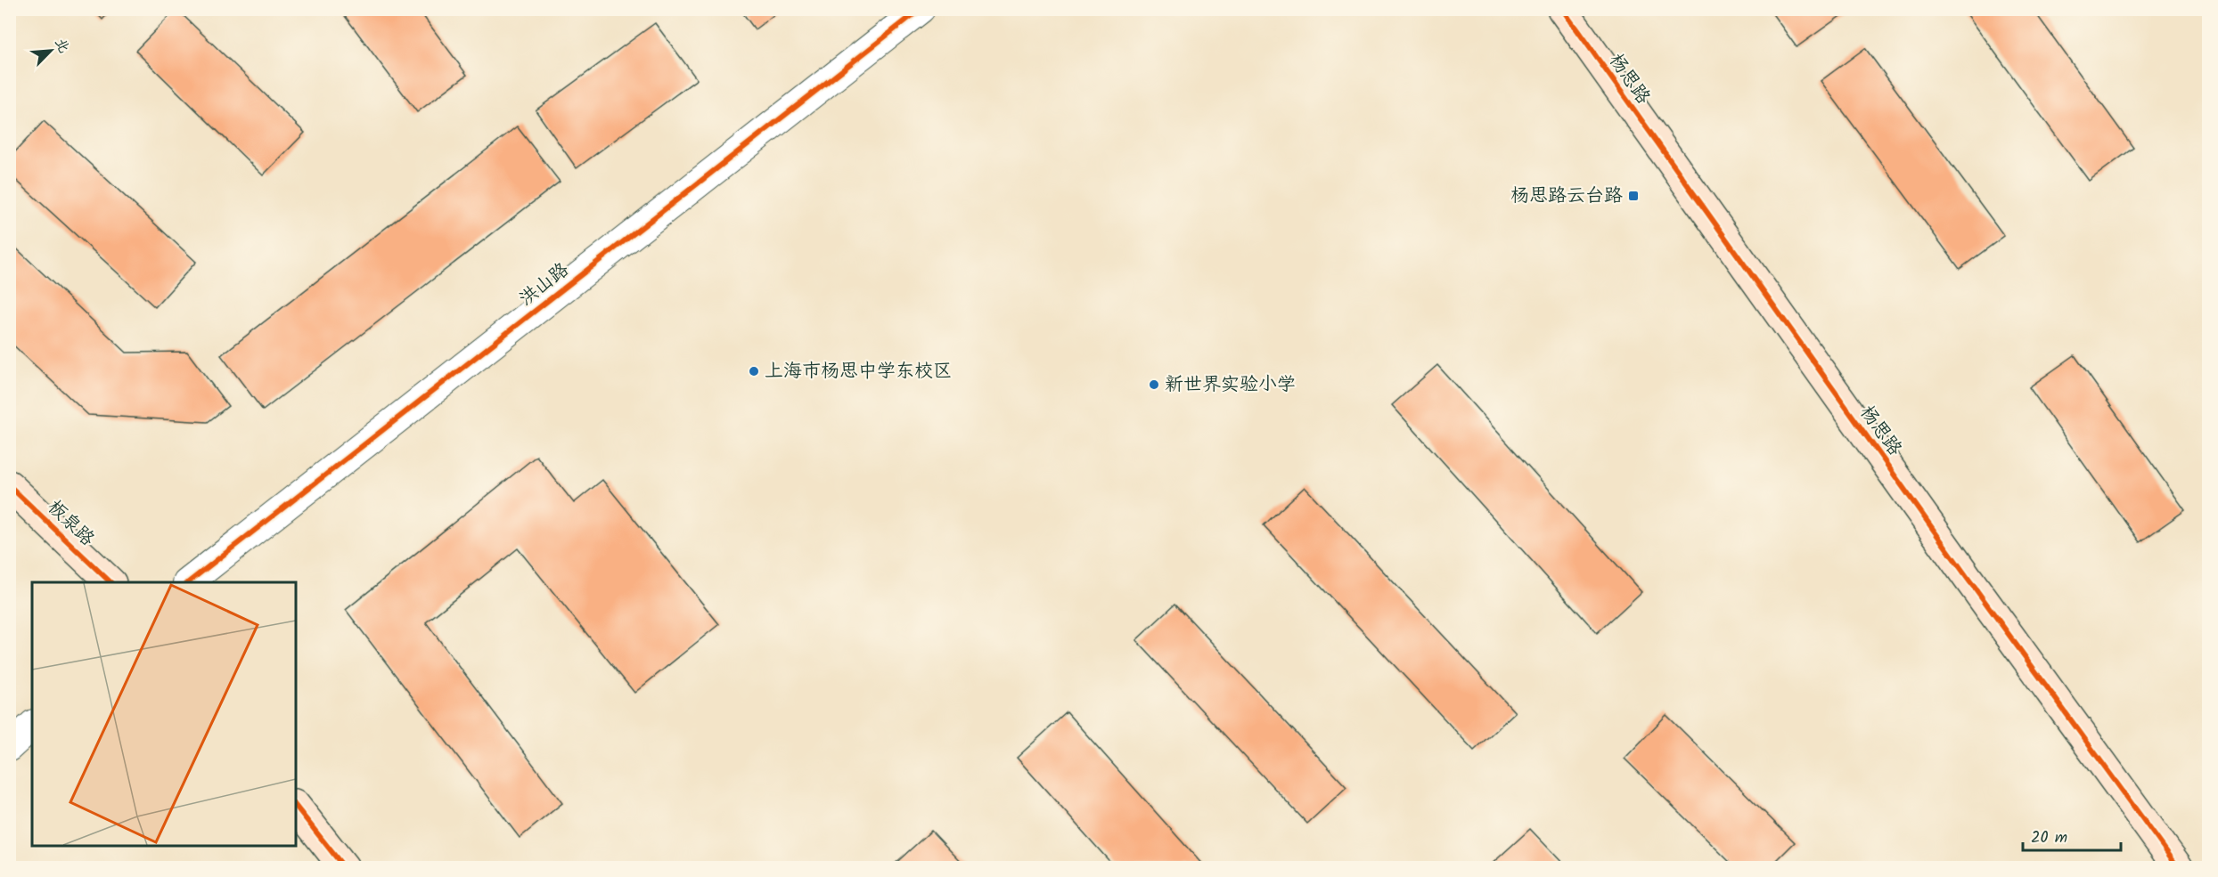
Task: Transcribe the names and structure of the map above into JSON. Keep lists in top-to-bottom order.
{
  "streets": {
    "street": ["杨思路", "洪山路", "板泉路"]
  },
  "places": {
    "transit": ["杨思路云台路"],
    "other": ["上海市杨思中学东校区", "新世界实验小学"]
  },
  "scale_bar": "20 m",
  "north": "top right"
}
